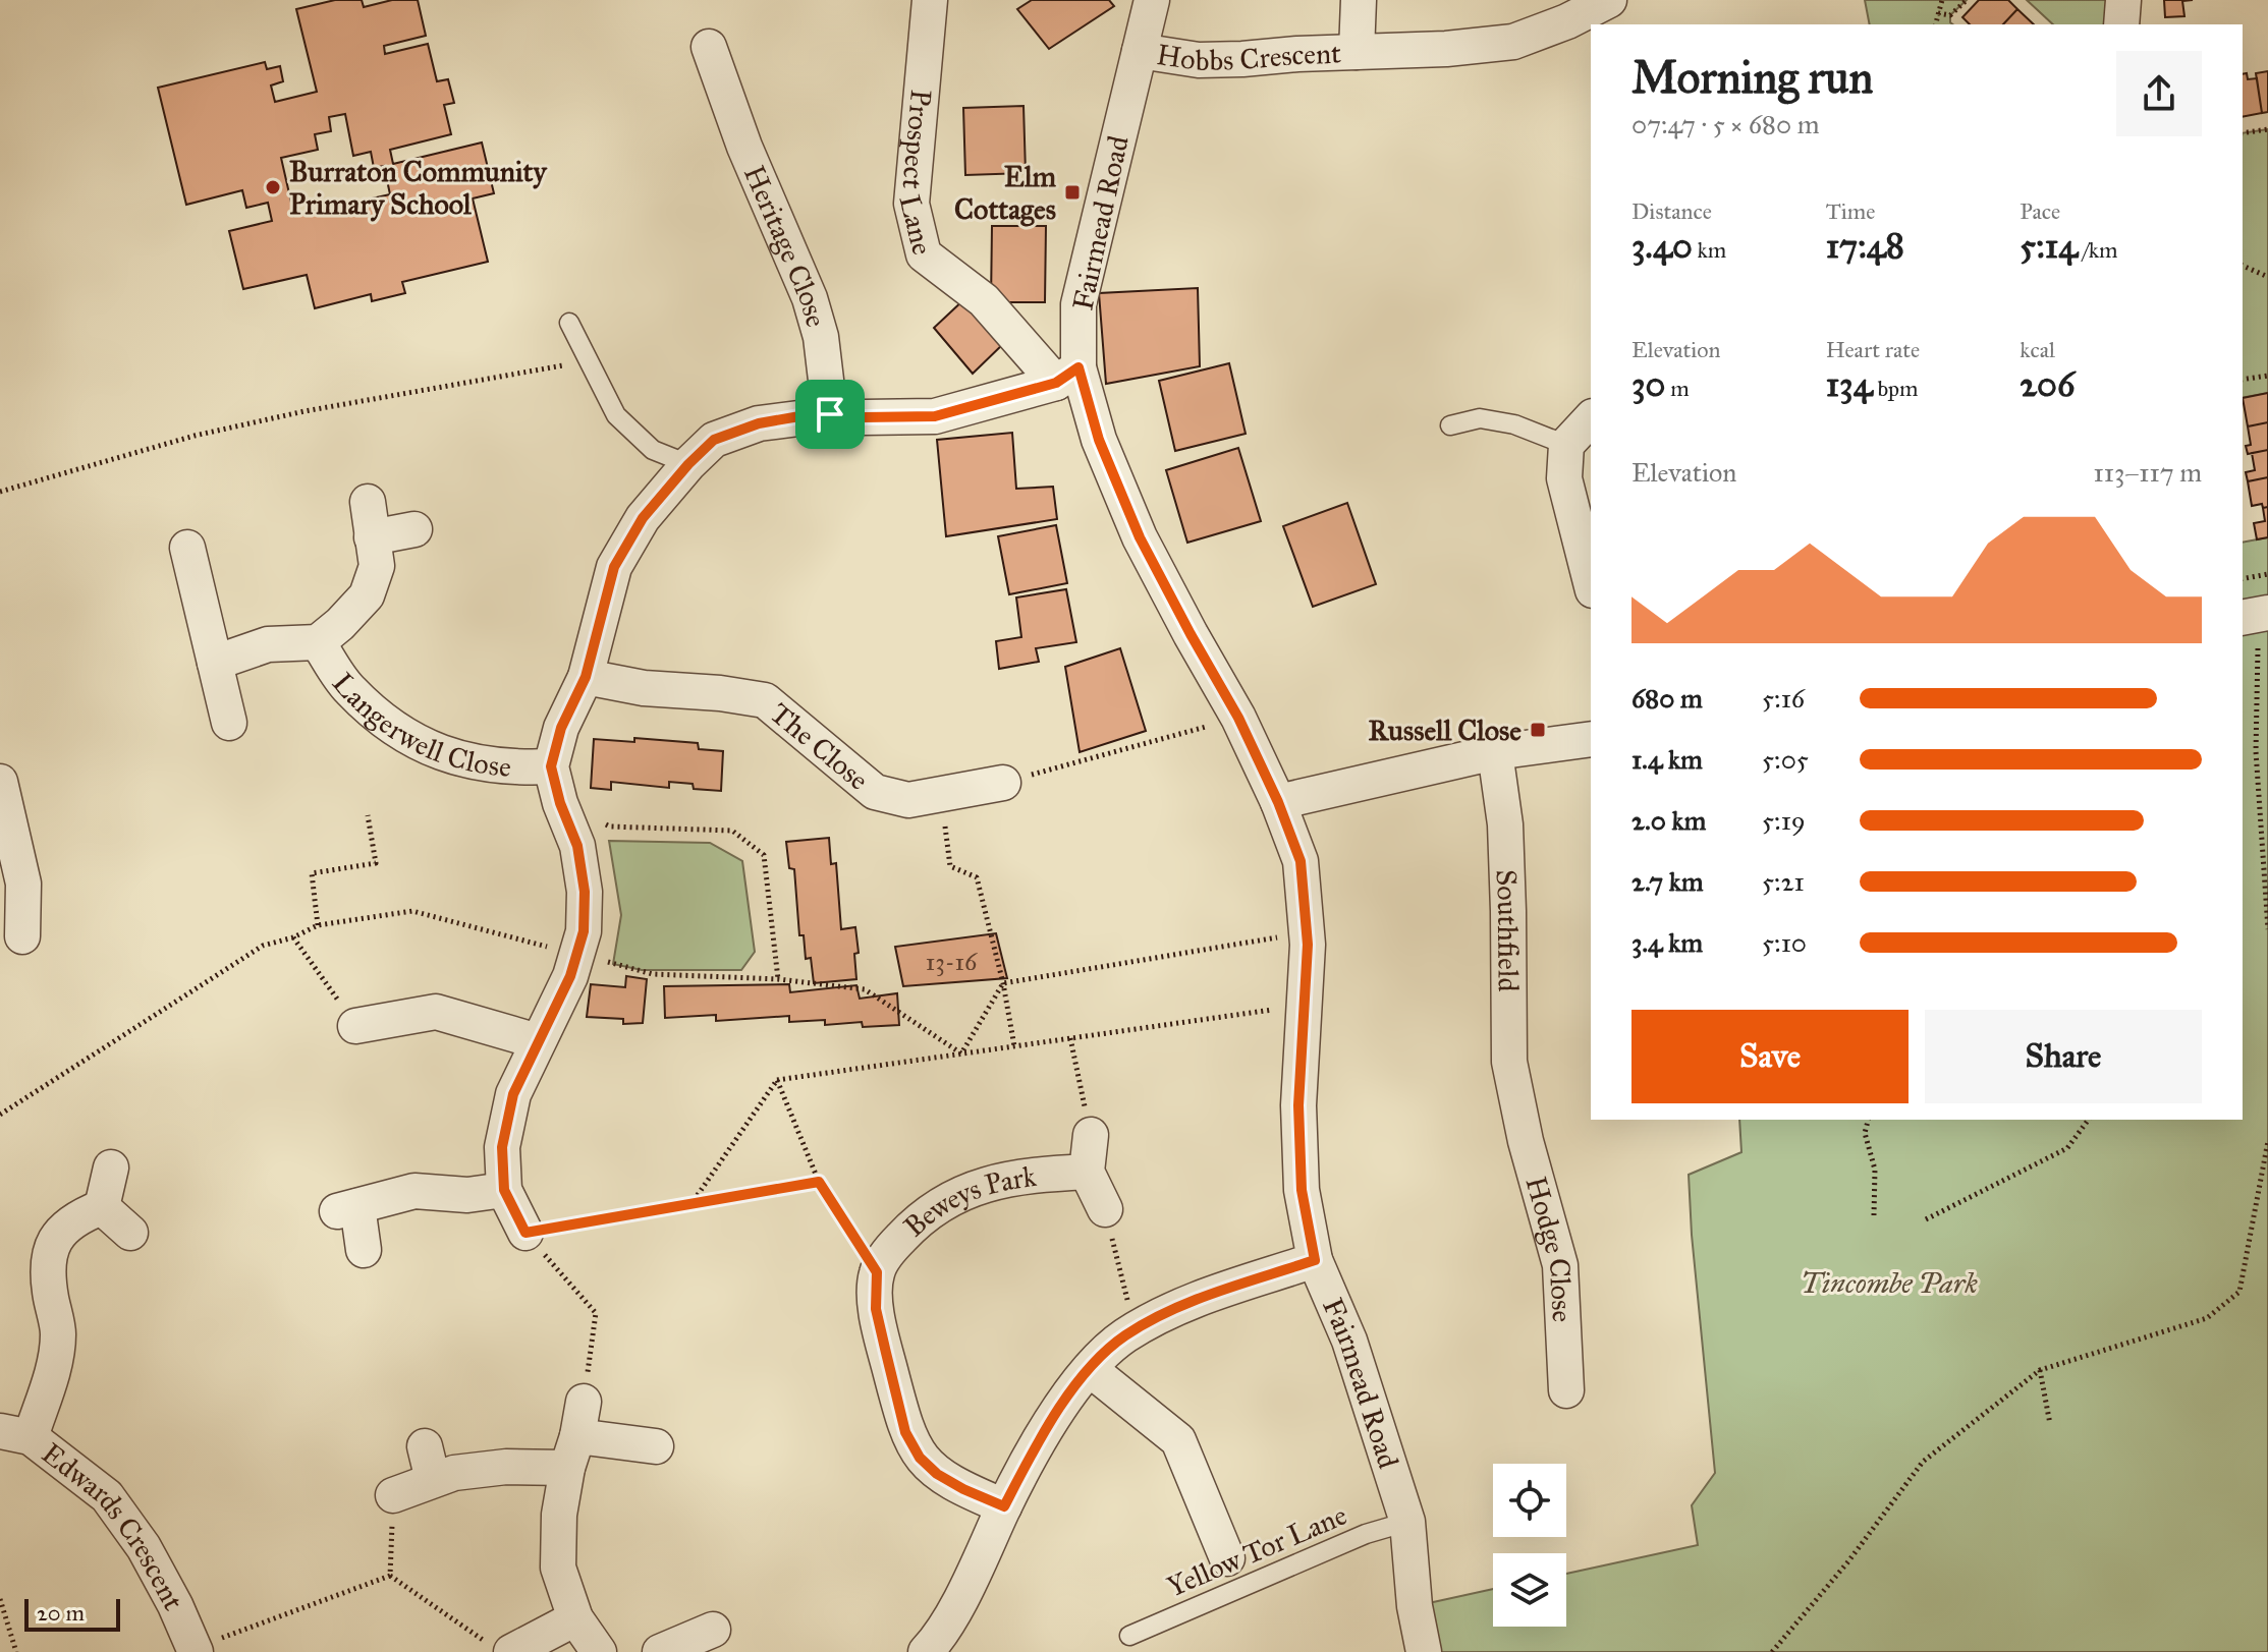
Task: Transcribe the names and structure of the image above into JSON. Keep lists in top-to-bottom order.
{
  "streets": {
    "street": [
      "Hobbs Crescent",
      "Prospect Lane",
      "Fairmead Road",
      "Heritage Close",
      "Langerwell Close",
      "The Close",
      "Southfield",
      "Beweys Park",
      "Hodge Close",
      "Edwards Crescent"
    ],
    "lane": ["Yellow Tor Lane"]
  },
  "crossings": [
    ["Hobbs Crescent", "Fairmead Road"],
    ["Prospect Lane", "Fairmead Road"],
    ["Fairmead Road", "Yellow Tor Lane"],
    ["Southfield", "Hodge Close"]
  ],
  "parks": ["Tincombe Park"],
  "places": {
    "other": ["Burraton Community Primary School"],
    "transit": ["Elm Cottages", "Russell Close"]
  },
  "house_numbers": ["13-16"],
  "scale_bar": "20 m",
  "page": {
    "heading": ["Morning run", "07:47 · 5 × 680 m"],
    "stats": [
      ["Distance", "3.40 km"],
      ["Time", "17:48"],
      ["Pace", "5:14 /km"],
      ["Elevation", "30 m"],
      ["Heart rate", "134 bpm"],
      ["kcal", "206"]
    ],
    "chart": ["Elevation", "113–117 m"],
    "list": [
      {
        "name": "680 m",
        "note": "5:16"
      },
      {
        "name": "1.4 km",
        "note": "5:05"
      },
      {
        "name": "2.0 km",
        "note": "5:19"
      },
      {
        "name": "2.7 km",
        "note": "5:21"
      },
      {
        "name": "3.4 km",
        "note": "5:10"
      }
    ],
    "buttons": ["Save", "Share"],
    "scale": "20 m"
  }
}
